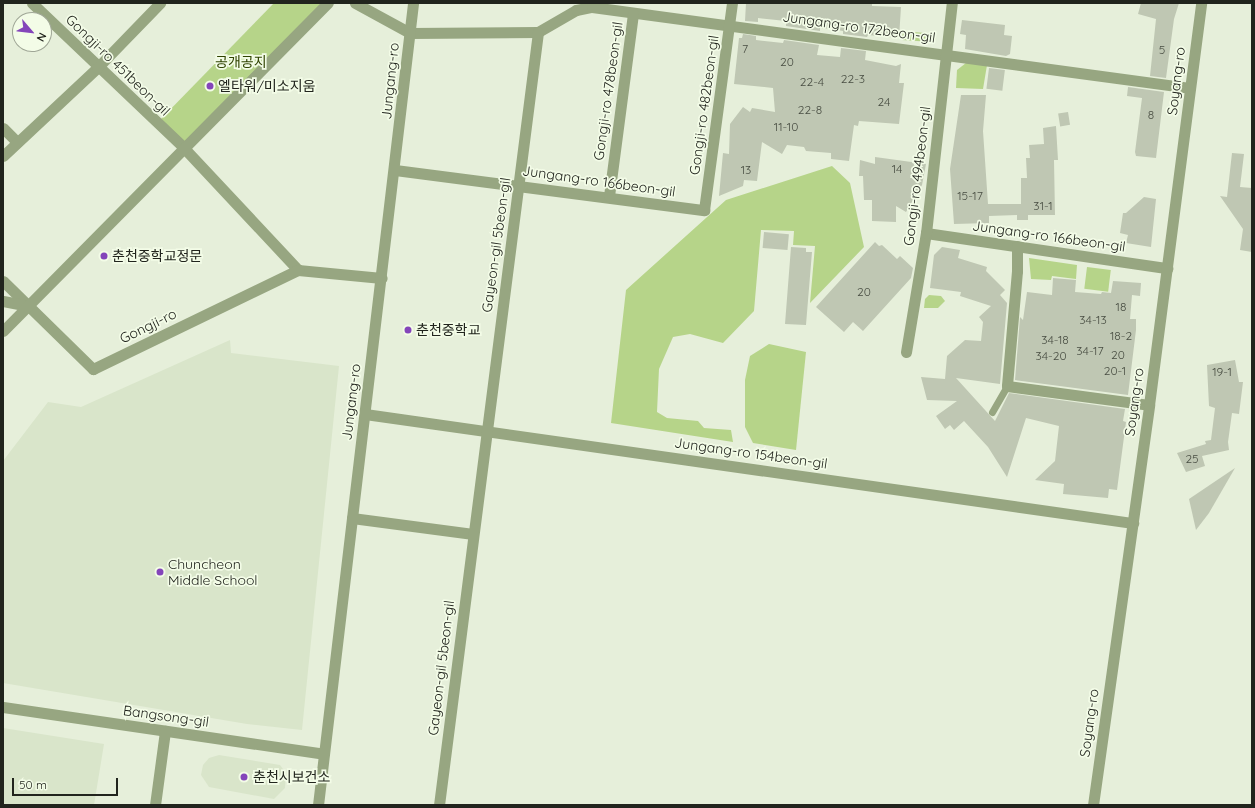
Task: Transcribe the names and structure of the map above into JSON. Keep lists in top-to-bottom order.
{
  "streets": {
    "street": [
      "Jungang-ro 172beon-gil",
      "Gongji-ro 451beon-gil",
      "Jungang-ro",
      "Soyang-ro",
      "Gongji-ro 478beon-gil",
      "Gongji-ro 482beon-gil",
      "Gongji-ro 494beon-gil",
      "Jungang-ro 166beon-gil",
      "Gayeon-gil 5beon-gil",
      "Gongji-ro",
      "Jungang-ro 154beon-gil",
      "Bangsong-gil"
    ]
  },
  "crossings": [
    ["Jungang-ro 172beon-gil", "Jungang-ro"],
    ["Jungang-ro 172beon-gil", "Soyang-ro"],
    ["Jungang-ro 172beon-gil", "Gongji-ro 478beon-gil"],
    ["Jungang-ro 172beon-gil", "Gongji-ro 482beon-gil"],
    ["Jungang-ro 172beon-gil", "Gongji-ro 494beon-gil"],
    ["Jungang-ro 172beon-gil", "Gayeon-gil 5beon-gil"],
    ["Jungang-ro", "Jungang-ro 166beon-gil"],
    ["Jungang-ro", "Jungang-ro 154beon-gil"],
    ["Jungang-ro", "Bangsong-gil"],
    ["Soyang-ro", "Jungang-ro 166beon-gil"],
    ["Soyang-ro", "Jungang-ro 154beon-gil"],
    ["Gongji-ro 478beon-gil", "Jungang-ro 166beon-gil"],
    ["Gongji-ro 482beon-gil", "Jungang-ro 166beon-gil"],
    ["Gongji-ro 494beon-gil", "Jungang-ro 166beon-gil"],
    ["Jungang-ro 166beon-gil", "Gayeon-gil 5beon-gil"],
    ["Gayeon-gil 5beon-gil", "Jungang-ro 154beon-gil"]
  ],
  "parks": ["공개공지"],
  "places": [
    "엘타워/미소지움",
    "춘천중학교정문",
    "춘천중학교",
    "Chuncheon Middle School",
    "춘천시보건소"
  ],
  "house_numbers": [
    "7",
    "5",
    "20",
    "22-3",
    "22-4",
    "24",
    "22-8",
    "8",
    "11-10",
    "14",
    "13",
    "15-17",
    "31-1",
    "20",
    "18",
    "34-13",
    "18-2",
    "34-18",
    "34-17",
    "20",
    "34-20",
    "20-1",
    "19-1",
    "25"
  ],
  "scale_bar": "50 m",
  "north": "bottom right"
}
